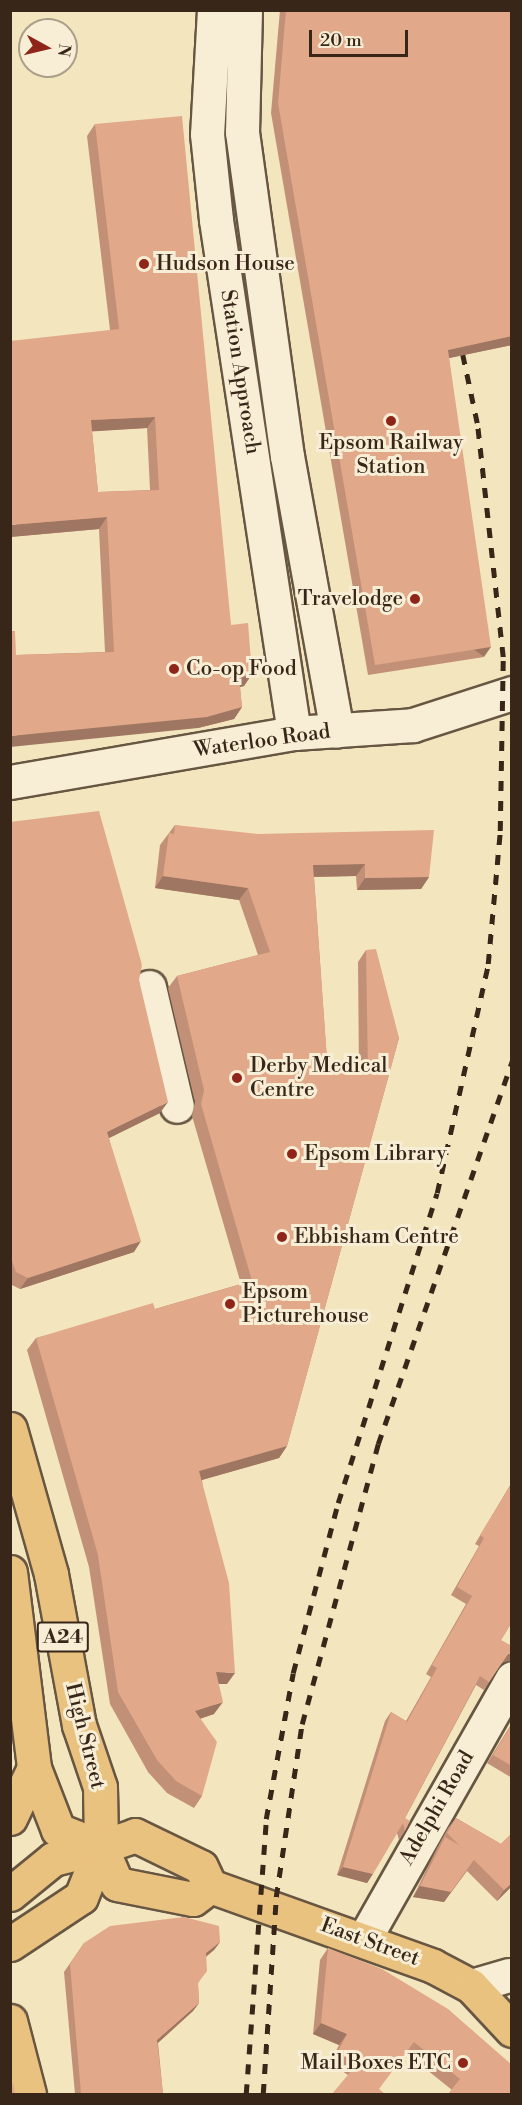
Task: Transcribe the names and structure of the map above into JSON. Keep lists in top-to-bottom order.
{
  "streets": {
    "main road": ["A24", "High Street", "East Street"],
    "street": ["Station Approach", "Waterloo Road", "Adelphi Road"]
  },
  "crossings": [
    ["Station Approach", "Waterloo Road"],
    ["A24", "High Street"],
    ["A24", "East Street"],
    ["Adelphi Road", "East Street"]
  ],
  "places": [
    "Hudson House",
    "Epsom Railway Station",
    "Travelodge",
    "Co-op Food",
    "Derby Medical Centre",
    "Epsom Library",
    "Ebbisham Centre",
    "Epsom Picturehouse",
    "Mail Boxes ETC"
  ],
  "scale_bar": "20 m",
  "north": "right"
}
